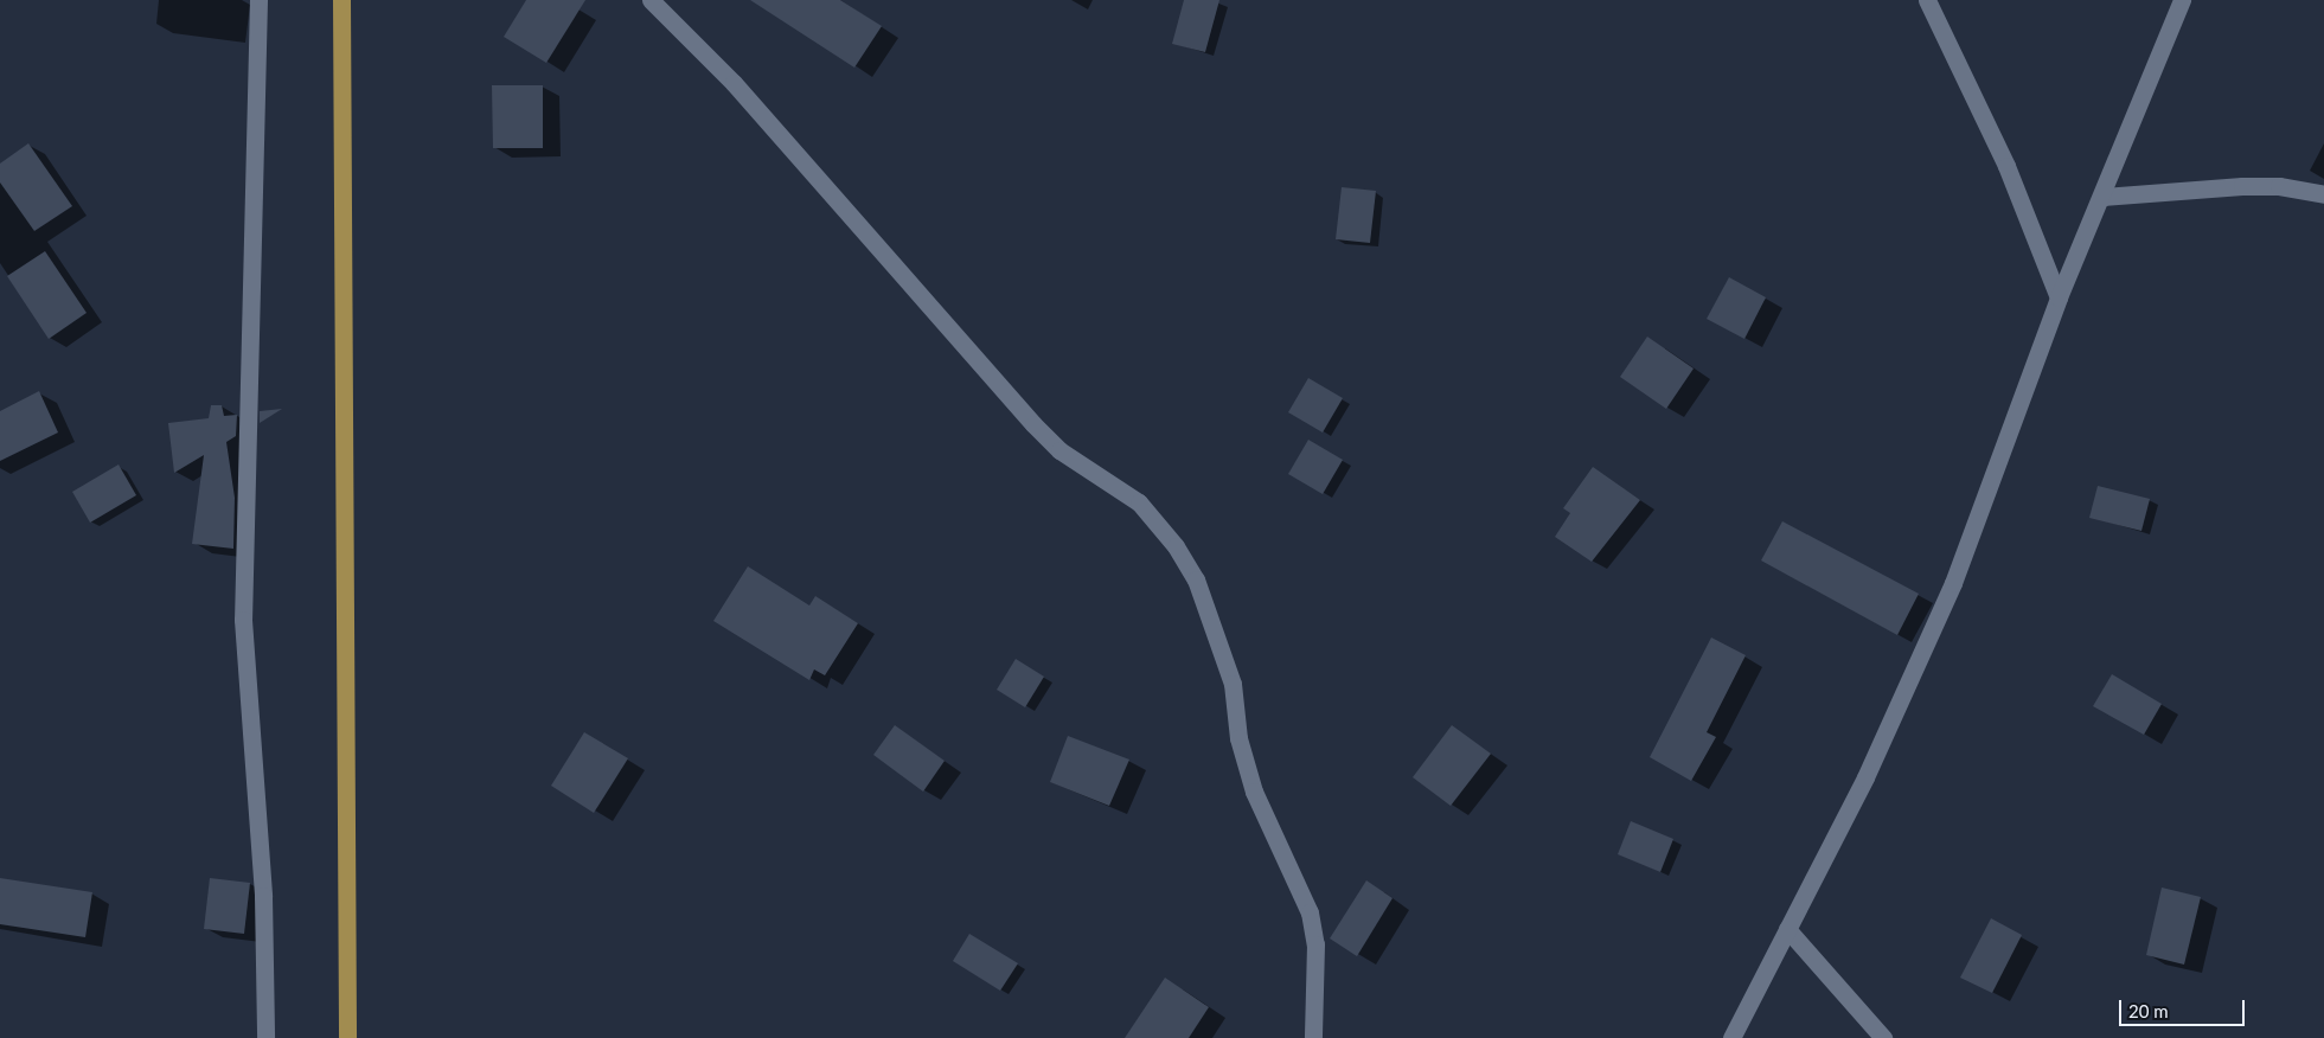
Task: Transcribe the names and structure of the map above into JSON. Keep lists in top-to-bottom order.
{
  "scale_bar": "20 m"
}
